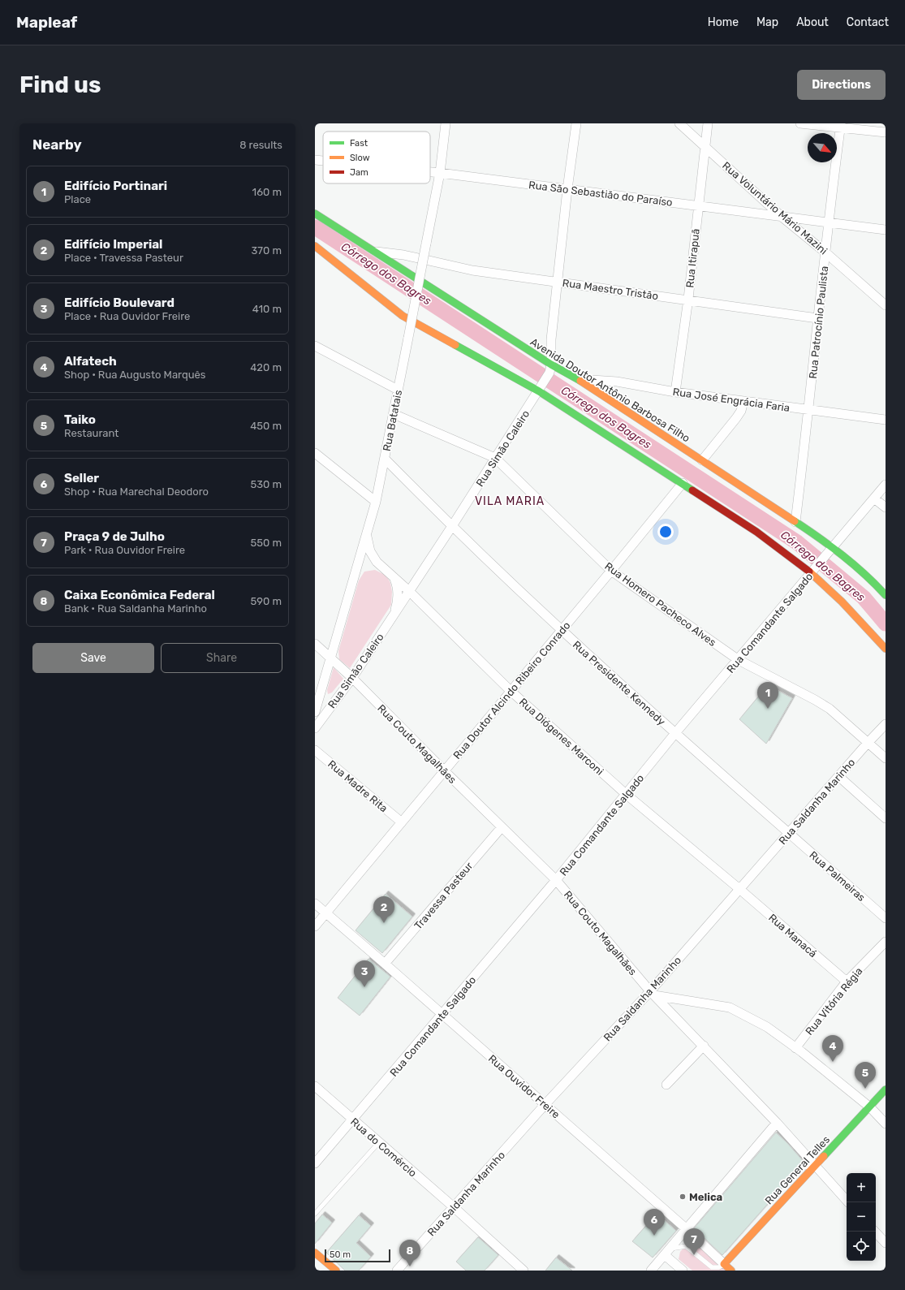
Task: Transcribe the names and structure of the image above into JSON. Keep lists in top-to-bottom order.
{
  "streets": {
    "main road": ["Avenida Doutor Antônio Barbosa Filho", "Rua Ouvidor Freire", "Rua General Telles"],
    "street": [
      "Rua São Sebastião do Paraíso",
      "Rua Voluntário Mário Mazini",
      "Rua Itirapuã",
      "Rua Maestro Tristão",
      "Rua Patrocínio Paulista",
      "Rua José Engrácia Faria",
      "Rua Batatais",
      "Rua Simão Caleiro",
      "Rua Homero Pacheco Alves",
      "Rua Comandante Salgado",
      "Rua Presidente Kennedy",
      "Rua Doutor Alcindo Ribeiro Conrado",
      "Rua Diógenes Marconi",
      "Rua Couto Magalhães",
      "Rua Madre Rita",
      "Rua Saldanha Marinho",
      "Rua Palmeiras",
      "Travessa Pasteur",
      "Rua Manacá",
      "Rua Vitória Régia",
      "Rua do Comércio"
    ]
  },
  "crossings": [
    ["Rua São Sebastião do Paraíso", "Rua Voluntário Mário Mazini"],
    ["Rua São Sebastião do Paraíso", "Rua Itirapuã"],
    ["Rua São Sebastião do Paraíso", "Rua Patrocínio Paulista"],
    ["Rua São Sebastião do Paraíso", "Rua Batatais"],
    ["Rua Voluntário Mário Mazini", "Rua Itirapuã"],
    ["Rua Voluntário Mário Mazini", "Rua Patrocínio Paulista"],
    ["Rua Itirapuã", "Rua Maestro Tristão"],
    ["Rua Itirapuã", "Rua José Engrácia Faria"],
    ["Rua Maestro Tristão", "Rua Patrocínio Paulista"],
    ["Rua Maestro Tristão", "Avenida Doutor Antônio Barbosa Filho"],
    ["Rua Patrocínio Paulista", "Avenida Doutor Antônio Barbosa Filho"],
    ["Rua Patrocínio Paulista", "Rua José Engrácia Faria"],
    ["Avenida Doutor Antônio Barbosa Filho", "Rua José Engrácia Faria"],
    ["Avenida Doutor Antônio Barbosa Filho", "Rua Simão Caleiro"],
    ["Avenida Doutor Antônio Barbosa Filho", "Rua Comandante Salgado"],
    ["Rua Batatais", "Rua Homero Pacheco Alves"],
    ["Rua Batatais", "Rua Presidente Kennedy"],
    ["Rua Batatais", "Rua Diógenes Marconi"],
    ["Rua Batatais", "Rua Couto Magalhães"],
    ["Rua Simão Caleiro", "Rua Homero Pacheco Alves"],
    ["Rua Simão Caleiro", "Rua Presidente Kennedy"],
    ["Rua Simão Caleiro", "Rua Diógenes Marconi"],
    ["Rua Simão Caleiro", "Rua Couto Magalhães"],
    ["Rua Homero Pacheco Alves", "Rua Comandante Salgado"],
    ["Rua Homero Pacheco Alves", "Rua Doutor Alcindo Ribeiro Conrado"],
    ["Rua Homero Pacheco Alves", "Rua Saldanha Marinho"],
    ["Rua Comandante Salgado", "Rua Presidente Kennedy"],
    ["Rua Comandante Salgado", "Rua Diógenes Marconi"],
    ["Rua Comandante Salgado", "Rua Couto Magalhães"],
    ["Rua Comandante Salgado", "Rua Ouvidor Freire"],
    ["Rua Comandante Salgado", "Rua do Comércio"],
    ["Rua Presidente Kennedy", "Rua Doutor Alcindo Ribeiro Conrado"],
    ["Rua Presidente Kennedy", "Rua Saldanha Marinho"],
    ["Rua Presidente Kennedy", "Rua Palmeiras"],
    ["Rua Doutor Alcindo Ribeiro Conrado", "Rua Diógenes Marconi"],
    ["Rua Doutor Alcindo Ribeiro Conrado", "Rua Couto Magalhães"],
    ["Rua Doutor Alcindo Ribeiro Conrado", "Rua Madre Rita"],
    ["Rua Doutor Alcindo Ribeiro Conrado", "Rua Ouvidor Freire"],
    ["Rua Diógenes Marconi", "Rua Saldanha Marinho"],
    ["Rua Diógenes Marconi", "Rua Manacá"],
    ["Rua Couto Magalhães", "Rua Saldanha Marinho"],
    ["Rua Couto Magalhães", "Travessa Pasteur"],
    ["Rua Couto Magalhães", "Rua General Telles"],
    ["Rua Saldanha Marinho", "Rua Palmeiras"],
    ["Rua Saldanha Marinho", "Rua Manacá"],
    ["Rua Saldanha Marinho", "Rua Ouvidor Freire"],
    ["Rua Saldanha Marinho", "Rua do Comércio"],
    ["Travessa Pasteur", "Rua Ouvidor Freire"],
    ["Rua Manacá", "Rua Vitória Régia"],
    ["Rua Ouvidor Freire", "Rua General Telles"]
  ],
  "districts": ["VILA MARIA"],
  "water": ["Córrego dos Bagres"],
  "places": ["Melica"],
  "legend": ["Fast", "Slow", "Jam"],
  "scale_bar": "50 m",
  "north": "bottom right",
  "page": {
    "header": "Mapleaf",
    "nav": [
      "Home",
      "Map",
      "About",
      "Contact"
    ],
    "buttons": [
      "Directions",
      ["Save", "Share"]
    ],
    "title": "Find us",
    "heading": ["Nearby", "8 results"],
    "list": [
      {
        "mark": "1",
        "name": "Edifício Portinari",
        "note": "Place",
        "value": "160 m"
      },
      {
        "mark": "2",
        "name": "Edifício Imperial",
        "note": "Place · Travessa Pasteur",
        "value": "370 m"
      },
      {
        "mark": "3",
        "name": "Edifício Boulevard",
        "note": "Place · Rua Ouvidor Freire",
        "value": "410 m"
      },
      {
        "mark": "4",
        "name": "Alfatech",
        "note": "Shop · Rua Augusto Marquês",
        "value": "420 m"
      },
      {
        "mark": "5",
        "name": "Taiko",
        "note": "Restaurant",
        "value": "450 m"
      },
      {
        "mark": "6",
        "name": "Seller",
        "note": "Shop · Rua Marechal Deodoro",
        "value": "530 m"
      },
      {
        "mark": "7",
        "name": "Praça 9 de Julho",
        "note": "Park · Rua Ouvidor Freire",
        "value": "550 m"
      },
      {
        "mark": "8",
        "name": "Caixa Econômica Federal",
        "note": "Bank · Rua Saldanha Marinho",
        "value": "590 m"
      }
    ],
    "pins": [
      "1",
      "2",
      "3",
      "4",
      "5",
      "6",
      "7",
      "8"
    ],
    "map_buttons": ["+", "−"],
    "scale": "50 m"
  }
}
